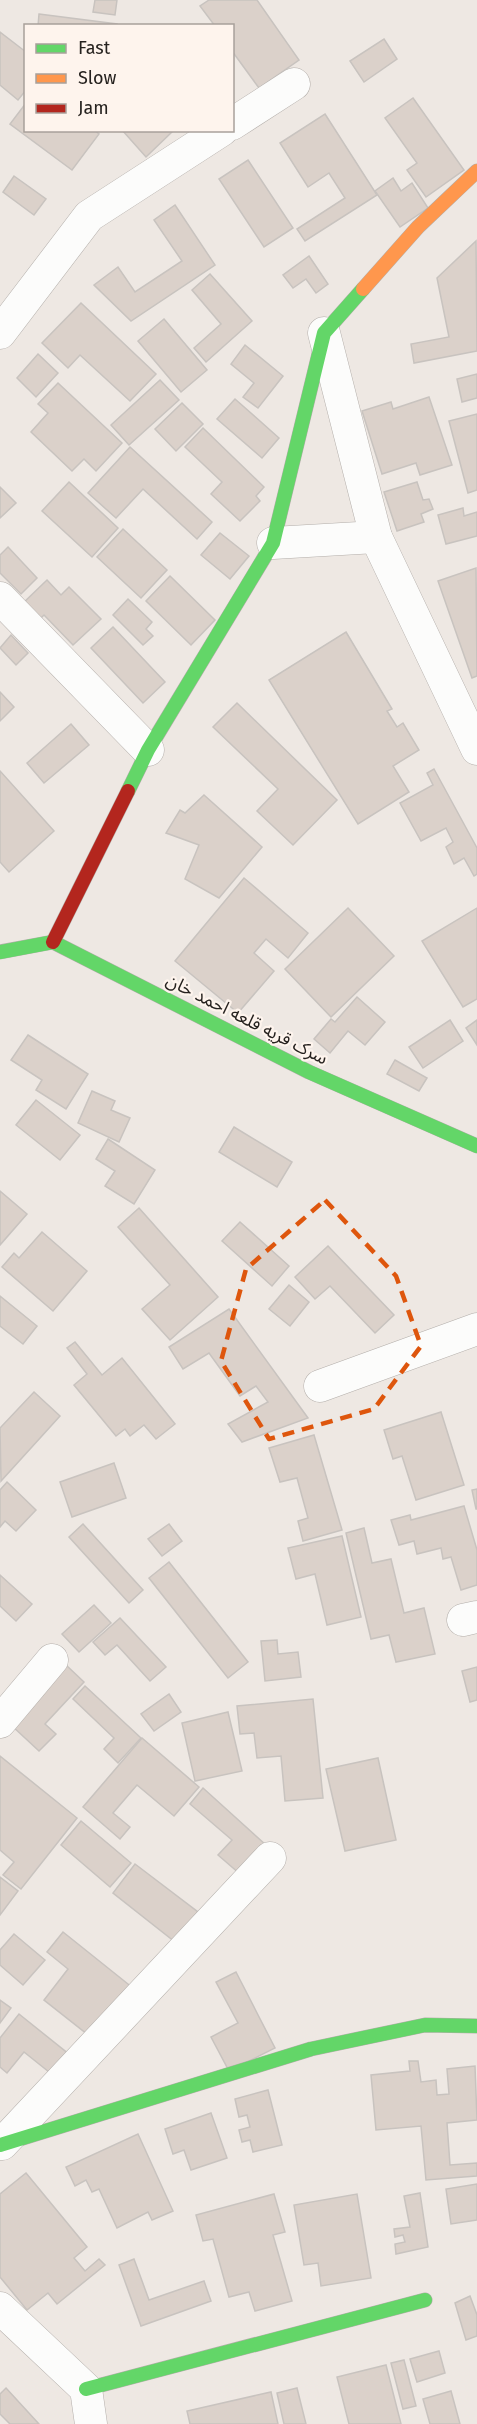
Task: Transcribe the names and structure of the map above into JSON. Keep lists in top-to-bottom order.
{
  "streets": {
    "street": ["سرک قریه قلعه احمد خان"]
  },
  "legend": ["Fast", "Slow", "Jam"]
}
